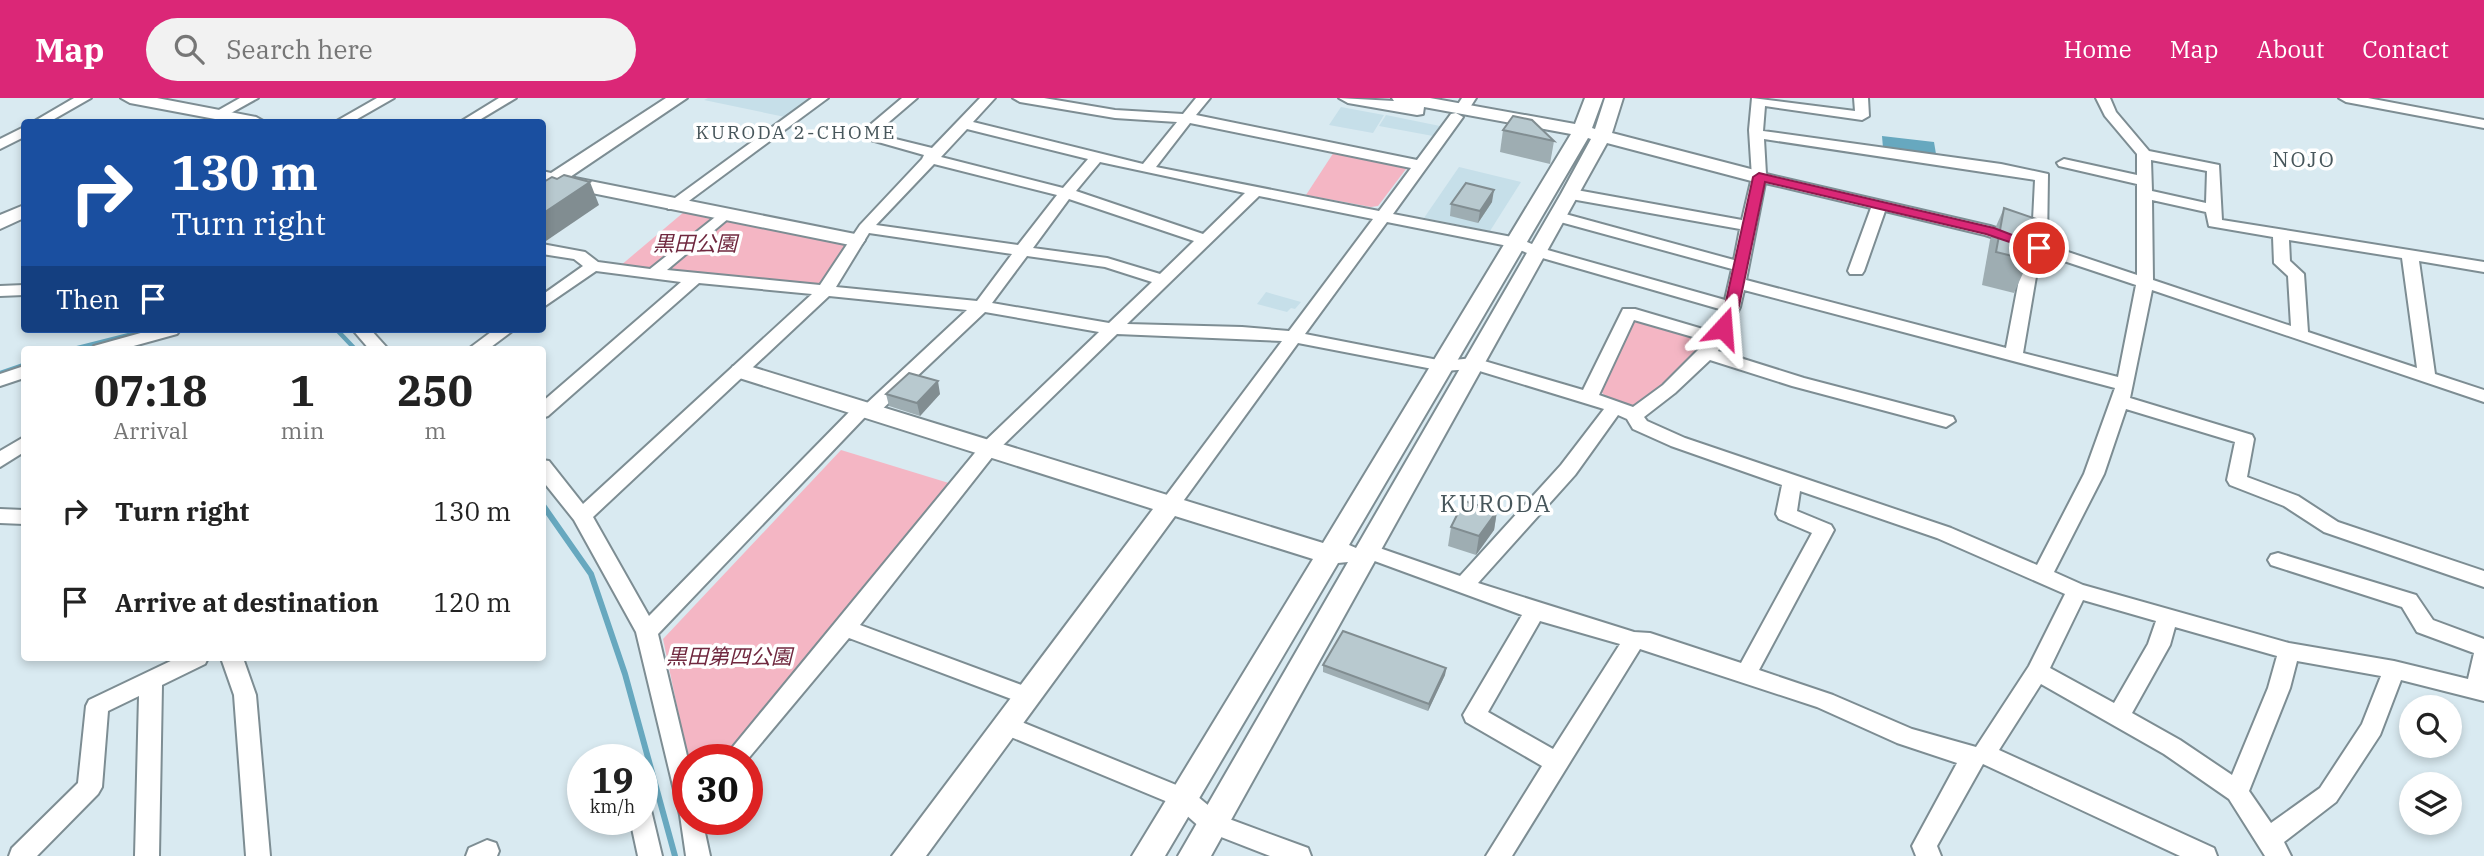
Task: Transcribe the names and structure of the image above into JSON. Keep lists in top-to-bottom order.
{
  "districts": ["KURODA 2-CHOME", "NOJO", "KURODA"],
  "parks": ["黒田公園", "黒田第四公園"],
  "page": {
    "header": "Map",
    "search": "Search here",
    "nav": [
      "Home",
      "Map",
      "About",
      "Contact"
    ],
    "turn": ["130 m", "Turn right"],
    "then": "Then",
    "eta": [
      "07:18",
      "Arrival",
      "1",
      "min",
      "250",
      "m"
    ],
    "list": [
      {
        "name": "Turn right",
        "value": "130 m"
      },
      {
        "name": "Arrive at destination",
        "value": "120 m"
      }
    ],
    "speed": "19 km/h",
    "limit": "30"
  }
}
